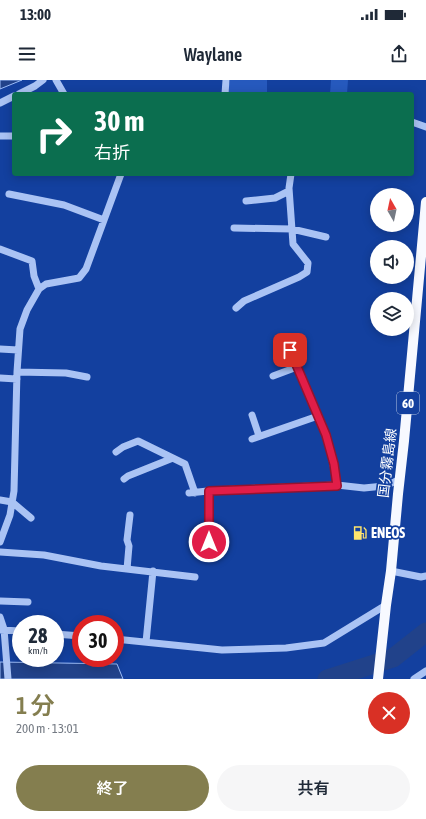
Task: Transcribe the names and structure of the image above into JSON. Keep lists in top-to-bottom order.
{
  "streets": {
    "main road": ["60", "国分霧島線"]
  },
  "places": {
    "fuel station": ["ENEOS"]
  },
  "north": "top",
  "page": {
    "status": "13:00",
    "header": "Waylane",
    "turn": ["30 m", "右折"],
    "speed": "28 km/h",
    "limit": "30",
    "heading": ["1 分", "200 m · 13:01"],
    "buttons": ["終了", "共有"]
  }
}
